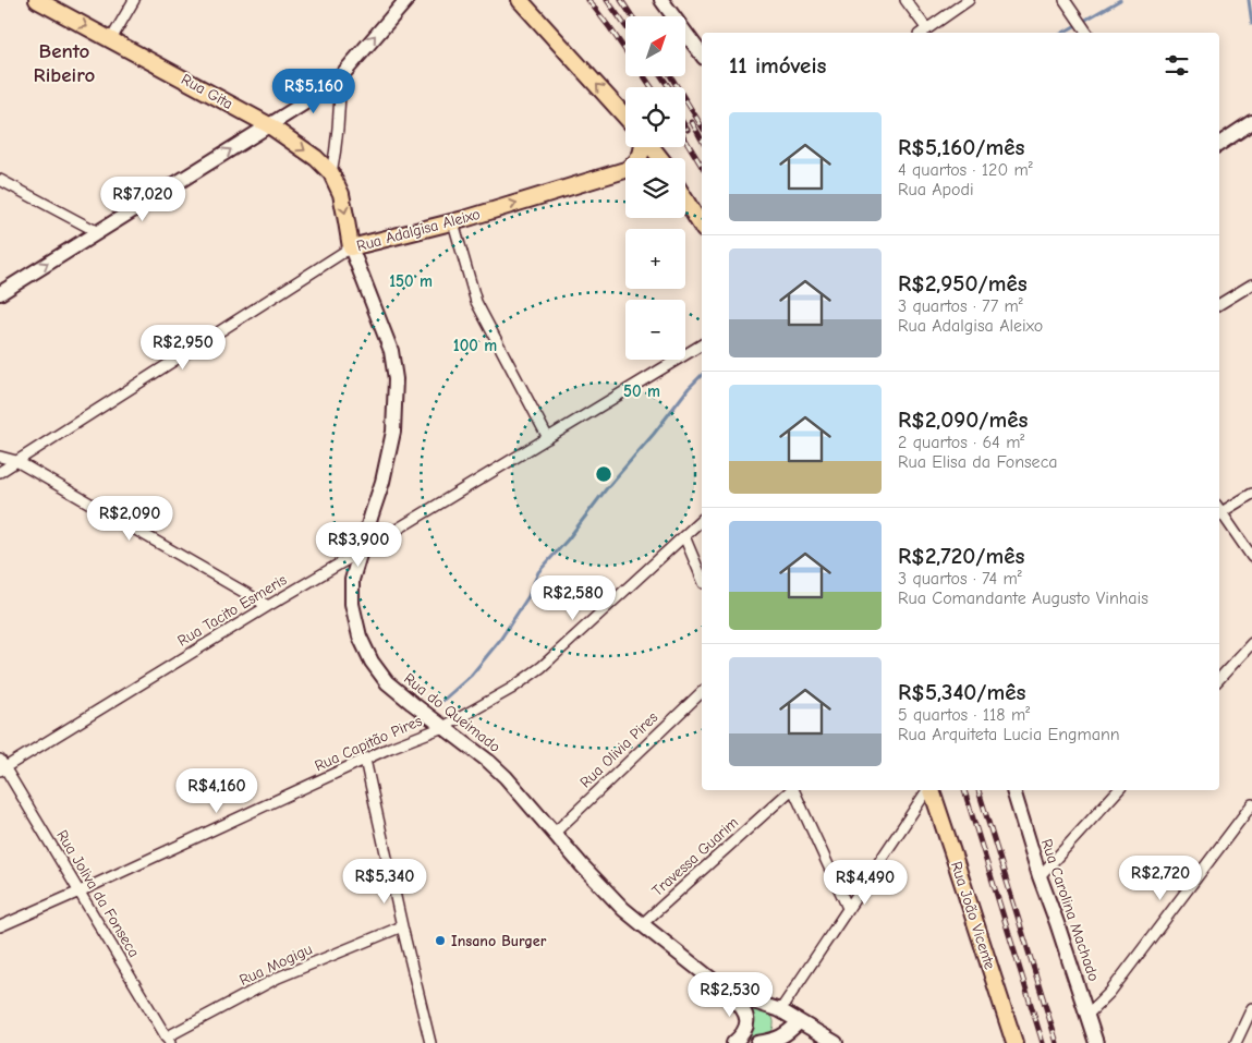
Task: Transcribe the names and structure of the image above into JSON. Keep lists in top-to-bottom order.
{
  "streets": {
    "main road": [
      "Rua Gita",
      "Rua Adalgisa Aleixo",
      "Rua do Queimado",
      "Rua Carolina Machado",
      "Rua João Vicente"
    ],
    "street": [
      "Rua Tacito Esmeris",
      "Rua Capitão Pires",
      "Rua Olivia Pires",
      "Travessa Guarim",
      "Rua Joliva da Fonseca",
      "Rua Mogigu"
    ]
  },
  "crossings": [
    ["Rua Gita", "Rua Adalgisa Aleixo"],
    ["Rua Gita", "Rua do Queimado"],
    ["Rua Adalgisa Aleixo", "Rua do Queimado"],
    ["Rua Tacito Esmeris", "Rua do Queimado"],
    ["Rua Tacito Esmeris", "Rua Joliva da Fonseca"],
    ["Rua do Queimado", "Rua Capitão Pires"],
    ["Rua do Queimado", "Rua Olivia Pires"],
    ["Rua do Queimado", "Travessa Guarim"],
    ["Rua Capitão Pires", "Rua Joliva da Fonseca"],
    ["Rua Joliva da Fonseca", "Rua Mogigu"]
  ],
  "one_way": ["Rua Gita"],
  "districts": ["Bento Ribeiro"],
  "places": ["Insano Burger"],
  "north": "top right",
  "page": {
    "map_buttons": ["+", "−"],
    "heading": "11 imóveis",
    "price": [
      "R$5,160",
      "R$7,020",
      "R$2,950",
      "R$2,090",
      "R$3,900",
      "R$2,580",
      "R$4,160",
      "R$2,720",
      "R$5,340",
      "R$4,490",
      "R$2,530"
    ],
    "list": [
      {
        "name": "R$5,160/mês",
        "note": "4 quartos · 120 m² · Rua Apodi"
      },
      {
        "name": "R$2,950/mês",
        "note": "3 quartos · 77 m² · Rua Adalgisa Aleixo"
      },
      {
        "name": "R$2,090/mês",
        "note": "2 quartos · 64 m² · Rua Elisa da Fonseca"
      },
      {
        "name": "R$2,720/mês",
        "note": "3 quartos · 74 m² · Rua Comandante Augusto Vinhais"
      },
      {
        "name": "R$5,340/mês",
        "note": "5 quartos · 118 m² · Rua Arquiteta Lucia Engmann"
      }
    ]
  },
  "rings": ["150 m", "100 m", "50 m"]
}
